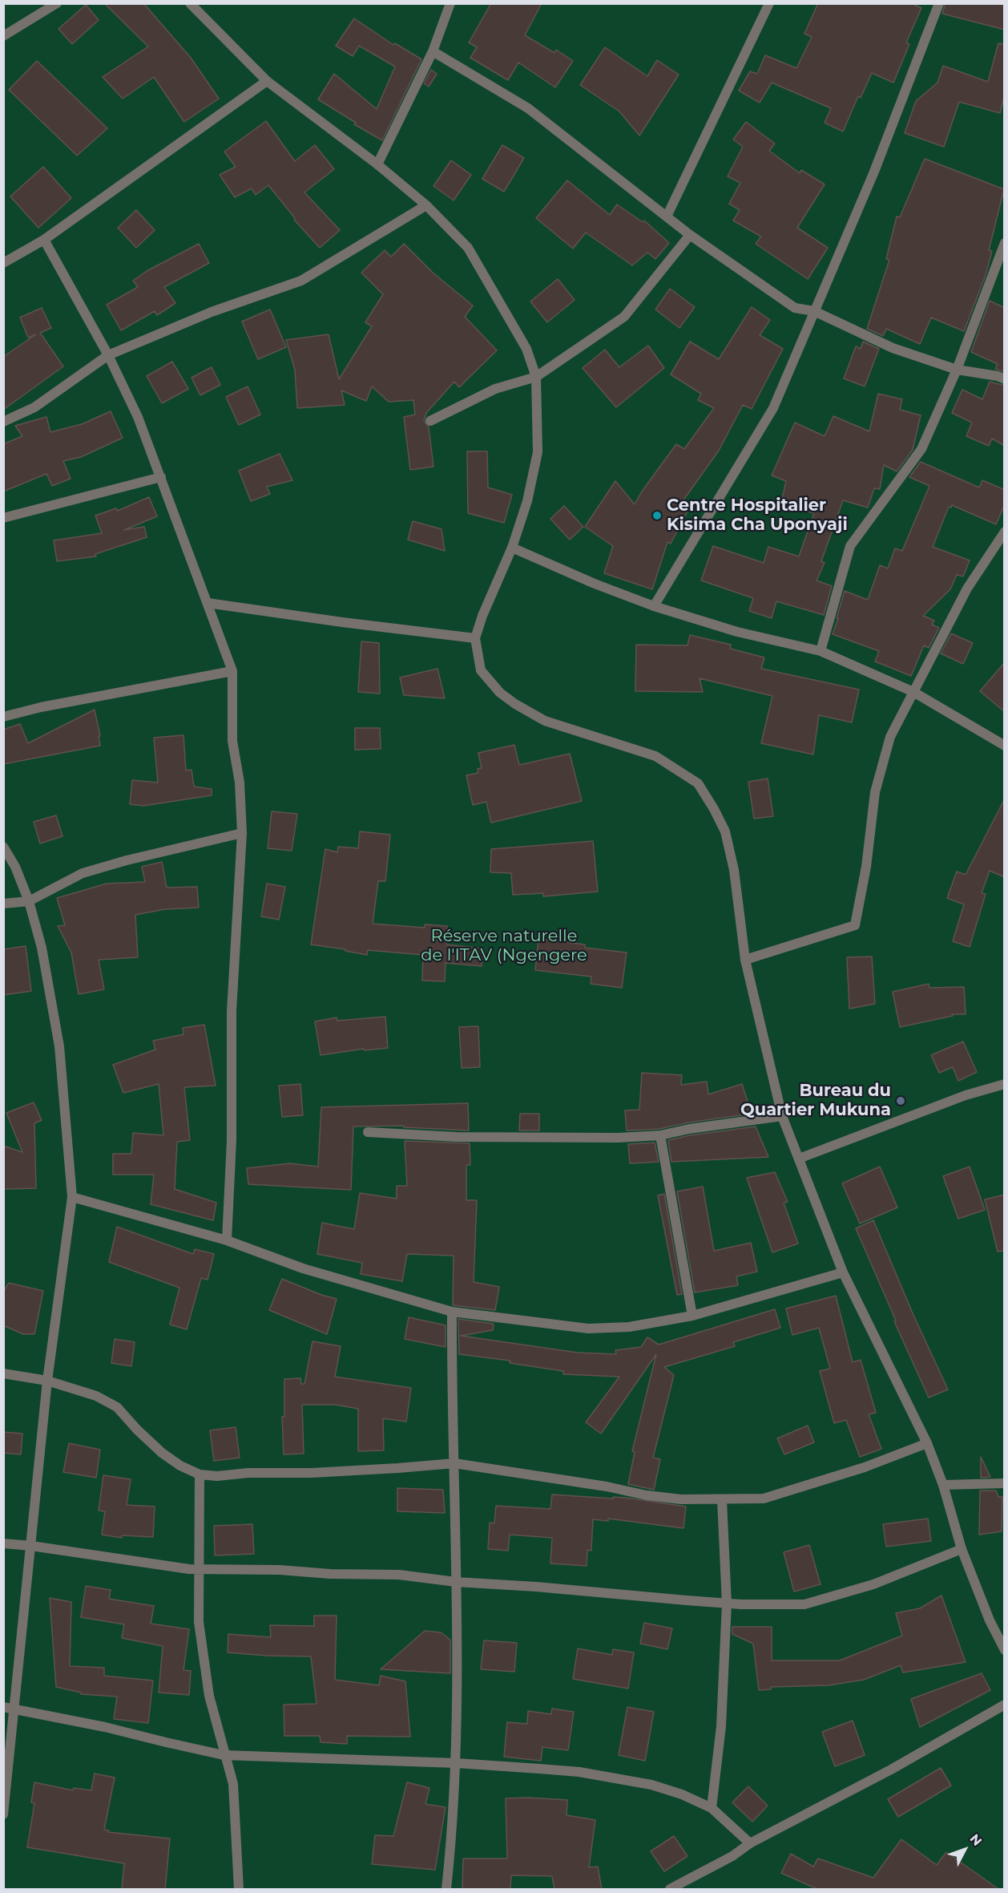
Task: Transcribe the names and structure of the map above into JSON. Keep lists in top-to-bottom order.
{
  "parks": ["Réserve naturelle de l'ITAV (Ngengere"],
  "places": ["Centre Hospitalier Kisima Cha Uponyaji", "Bureau du Quartier Mukuna"],
  "north": "top right"
}
